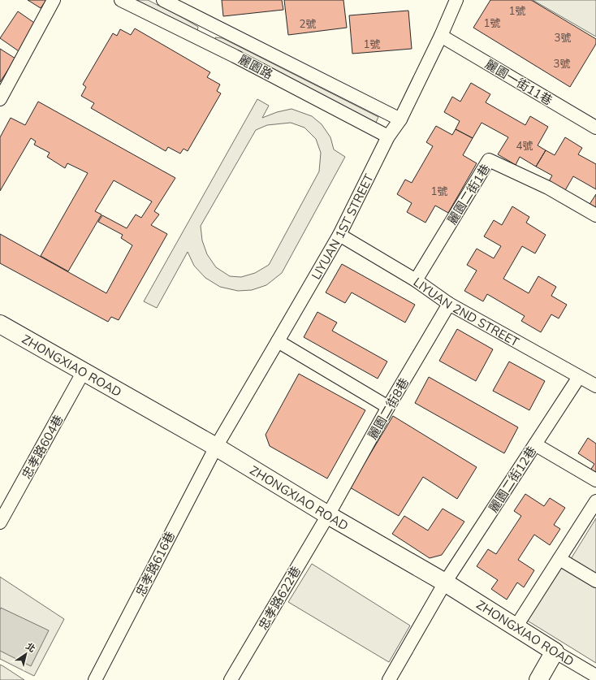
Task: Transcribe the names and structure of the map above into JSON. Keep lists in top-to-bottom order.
{
  "streets": {
    "street": [
      "麗園路",
      "麗園一街11巷",
      "麗園二街1巷",
      "LIYUAN 1ST STREET",
      "LIYUAN 2ND STREET",
      "ZHONGXIAO ROAD",
      "麗園二街8巷",
      "忠孝路604巷",
      "麗園二街12巷",
      "忠孝路616巷",
      "忠孝路622巷"
    ]
  },
  "crossings": [
    ["麗園路", "LIYUAN 1ST STREET"],
    ["麗園一街11巷", "LIYUAN 1ST STREET"],
    ["麗園二街1巷", "LIYUAN 2ND STREET"],
    ["LIYUAN 1ST STREET", "LIYUAN 2ND STREET"],
    ["LIYUAN 1ST STREET", "ZHONGXIAO ROAD"],
    ["LIYUAN 1ST STREET", "忠孝路616巷"],
    ["LIYUAN 2ND STREET", "麗園二街8巷"],
    ["LIYUAN 2ND STREET", "麗園二街12巷"],
    ["ZHONGXIAO ROAD", "麗園二街8巷"],
    ["ZHONGXIAO ROAD", "忠孝路604巷"],
    ["ZHONGXIAO ROAD", "麗園二街12巷"],
    ["ZHONGXIAO ROAD", "忠孝路616巷"],
    ["ZHONGXIAO ROAD", "忠孝路622巷"],
    ["麗園二街8巷", "忠孝路622巷"]
  ],
  "house_numbers": [
    "1號",
    "1號",
    "2號",
    "3號",
    "1號",
    "3號",
    "4號",
    "1號"
  ],
  "north": "top right"
}
